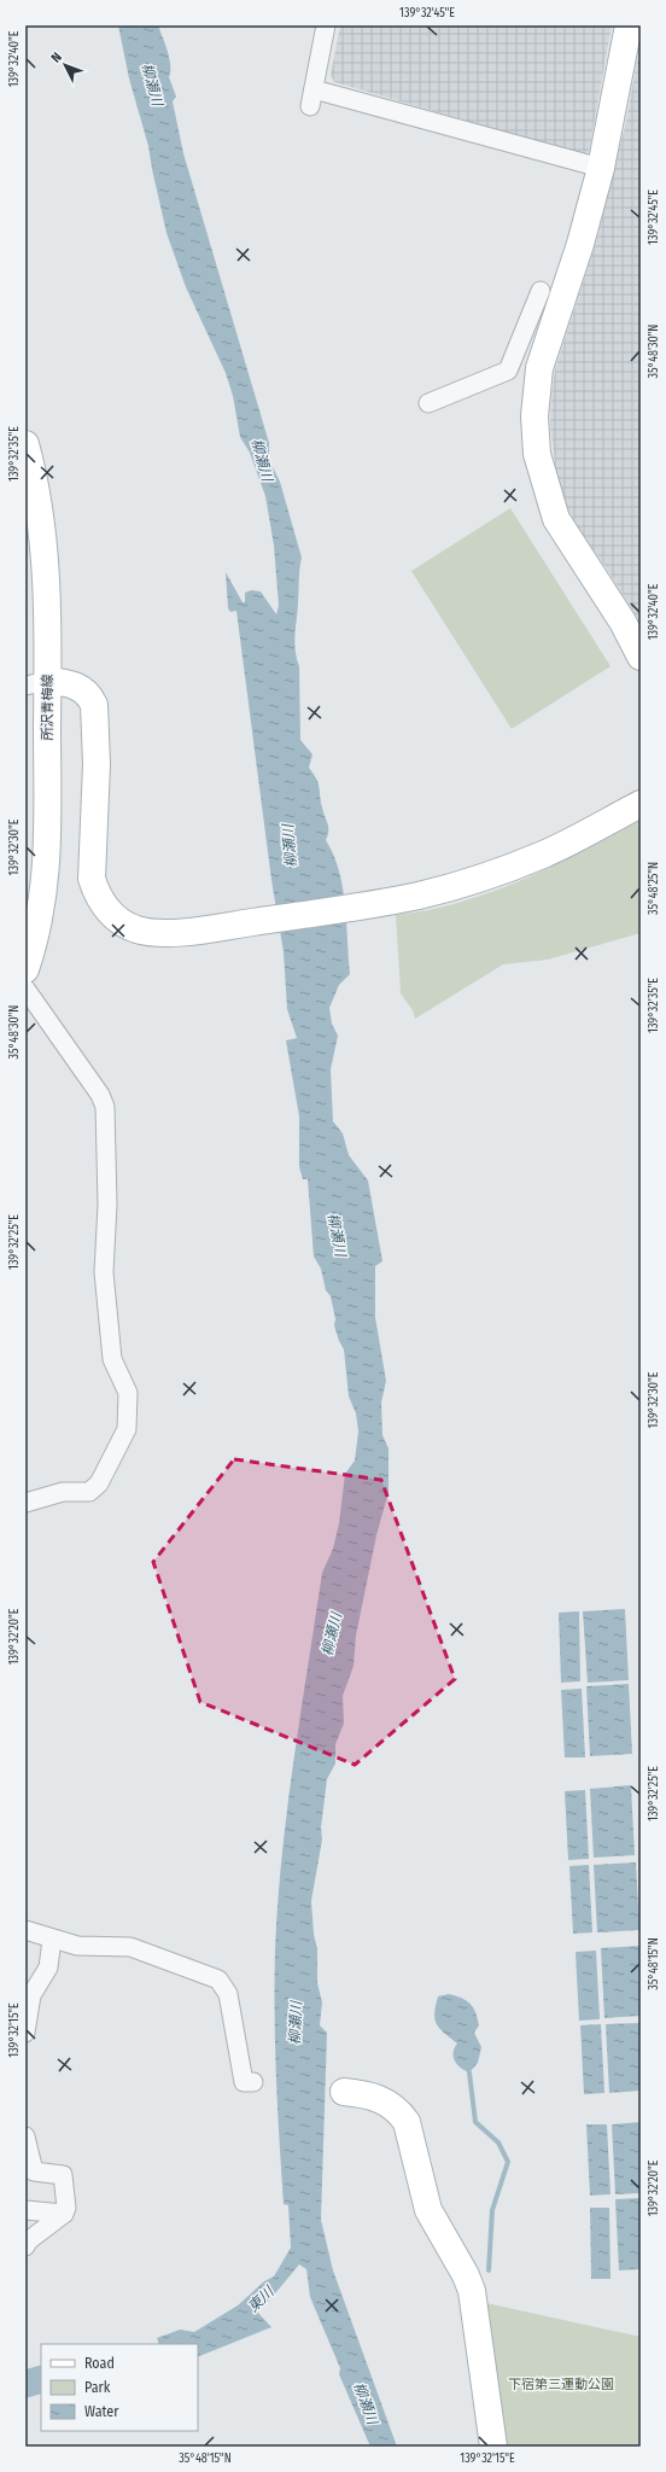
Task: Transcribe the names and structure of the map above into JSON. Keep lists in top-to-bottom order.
{
  "streets": {
    "street": ["所沢青梅線"]
  },
  "water": ["柳瀬川", "東川"],
  "parks": ["下宿第三運動公園"],
  "legend": ["Road", "Park", "Water"],
  "north": "top left",
  "coordinates": [
    "139°32'45\"E",
    "139°32'40\"E",
    "35°48'30\"N",
    "139°32'35\"E",
    "139°32'30\"E",
    "35°48'25\"N",
    "139°32'25\"E",
    "139°32'20\"E",
    "35°48'15\"N",
    "139°32'15\"E"
  ]
}
